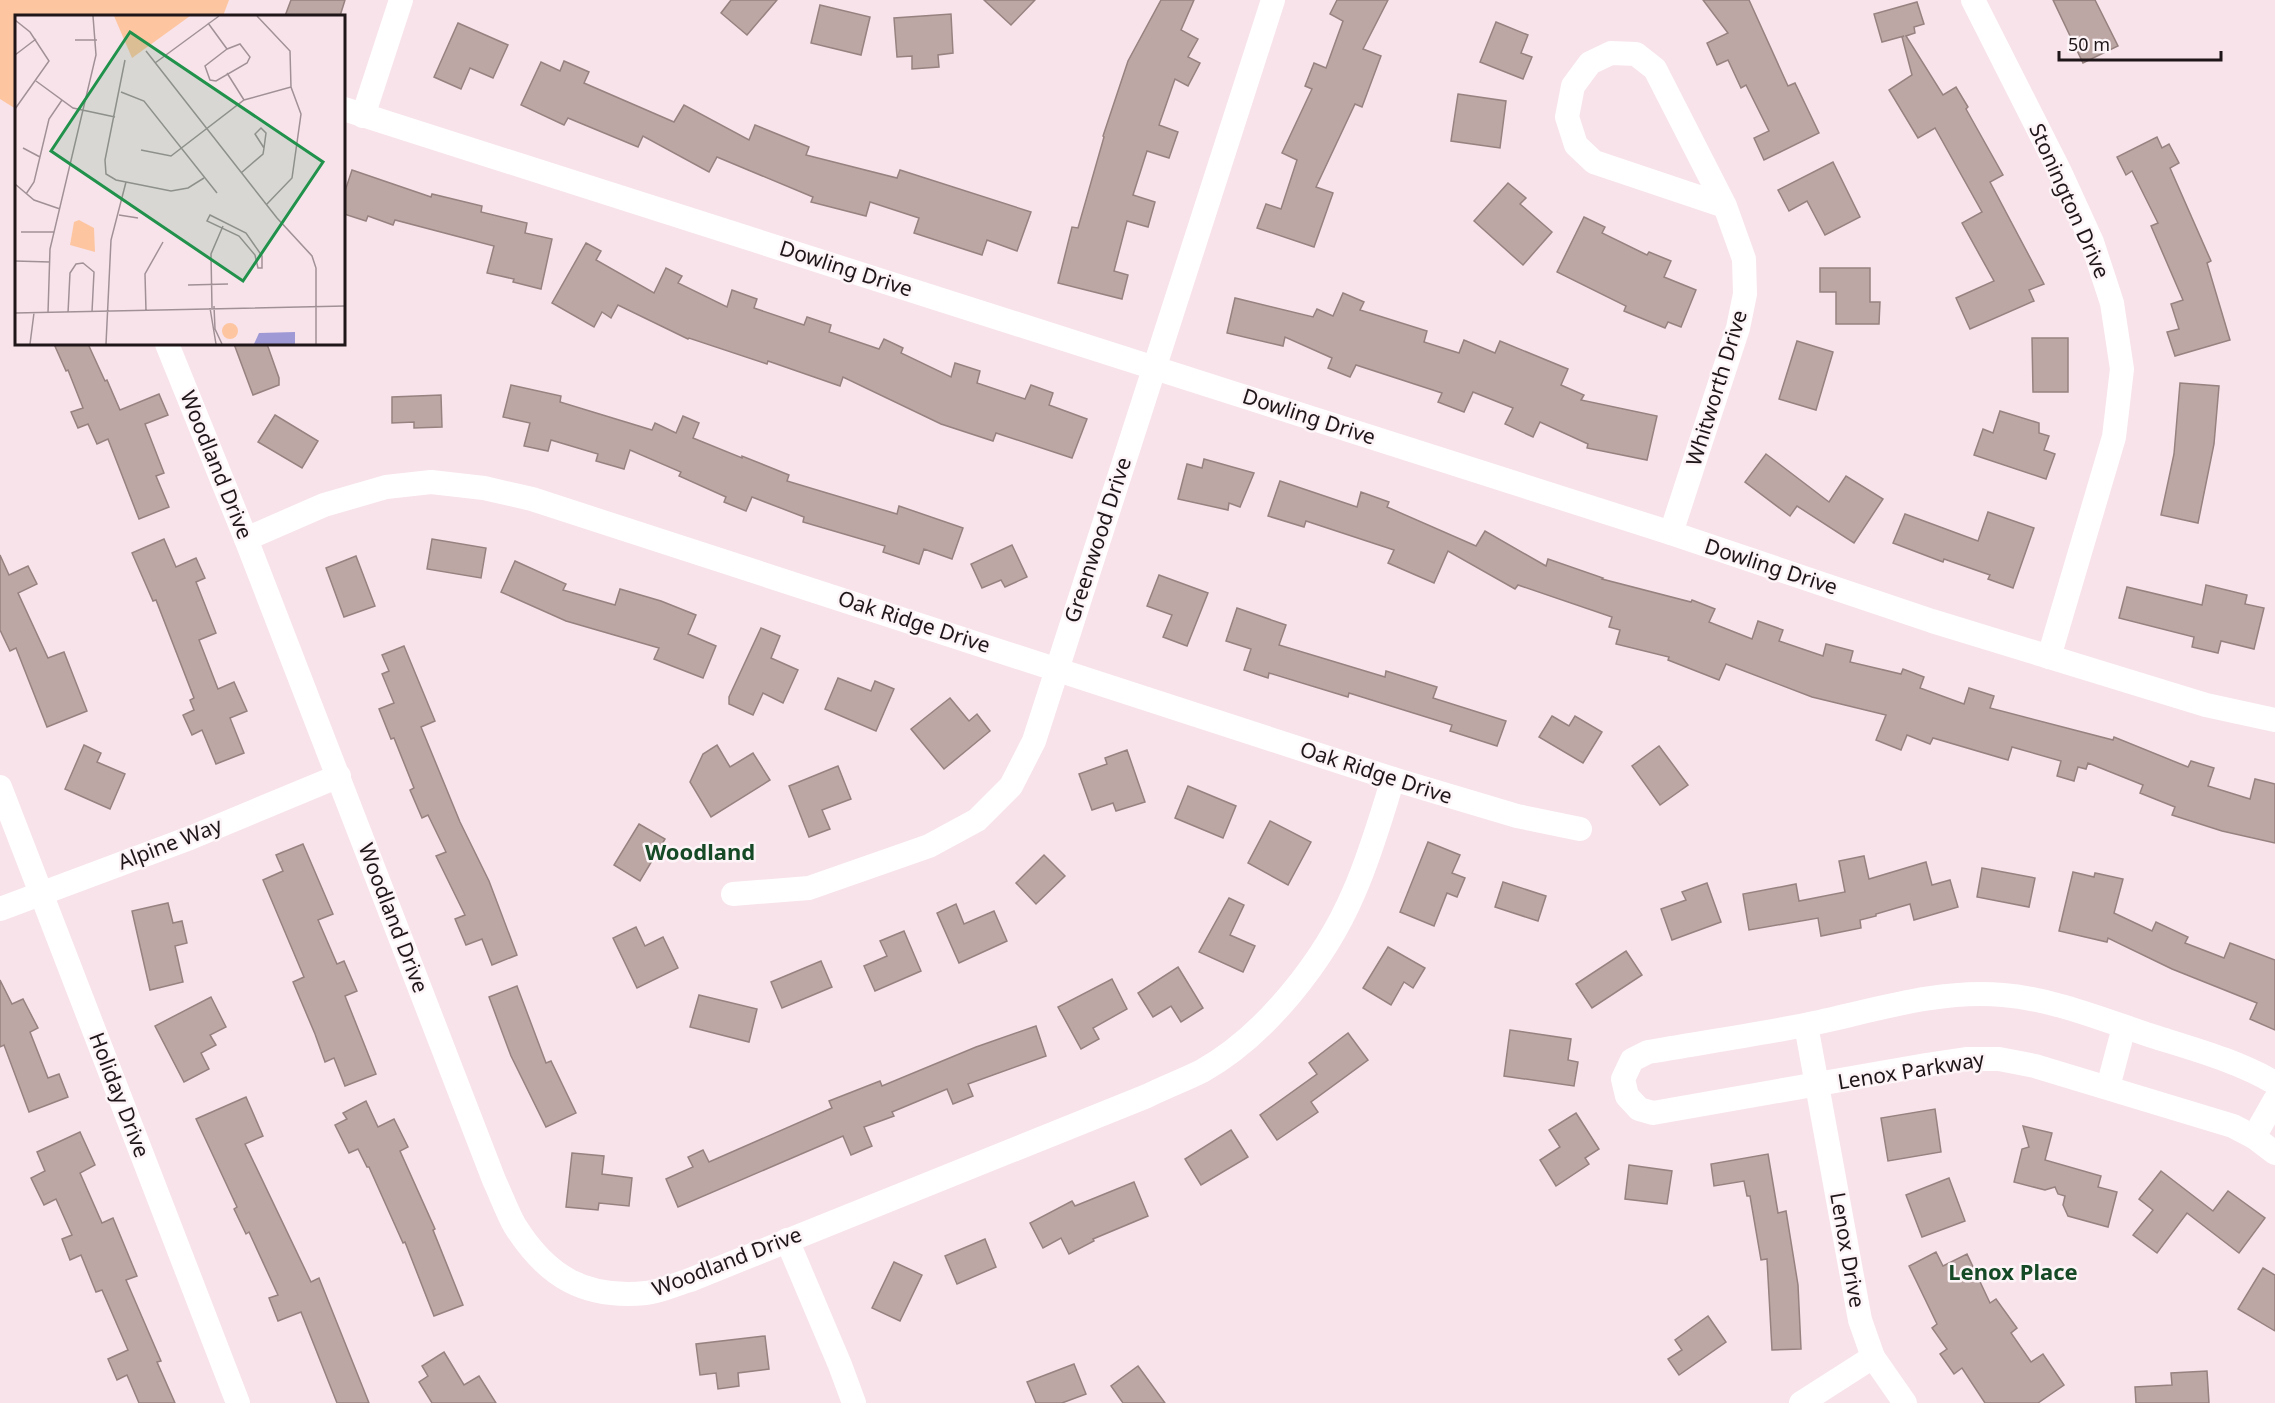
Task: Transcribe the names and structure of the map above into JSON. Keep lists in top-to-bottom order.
{
  "streets": {
    "street": [
      "Stonington Drive",
      "Dowling Drive",
      "Whitworth Drive",
      "Woodland Drive",
      "Greenwood Drive",
      "Oak Ridge Drive",
      "Alpine Way",
      "Lenox Parkway",
      "Holiday Drive",
      "Lenox Drive"
    ]
  },
  "crossings": [
    ["Stonington Drive", "Dowling Drive"],
    ["Dowling Drive", "Whitworth Drive"],
    ["Dowling Drive", "Greenwood Drive"],
    ["Woodland Drive", "Oak Ridge Drive"],
    ["Woodland Drive", "Alpine Way"],
    ["Greenwood Drive", "Oak Ridge Drive"],
    ["Alpine Way", "Holiday Drive"],
    ["Lenox Parkway", "Lenox Drive"]
  ],
  "districts": ["Woodland", "Lenox Place"],
  "scale_bar": "50 m"
}
